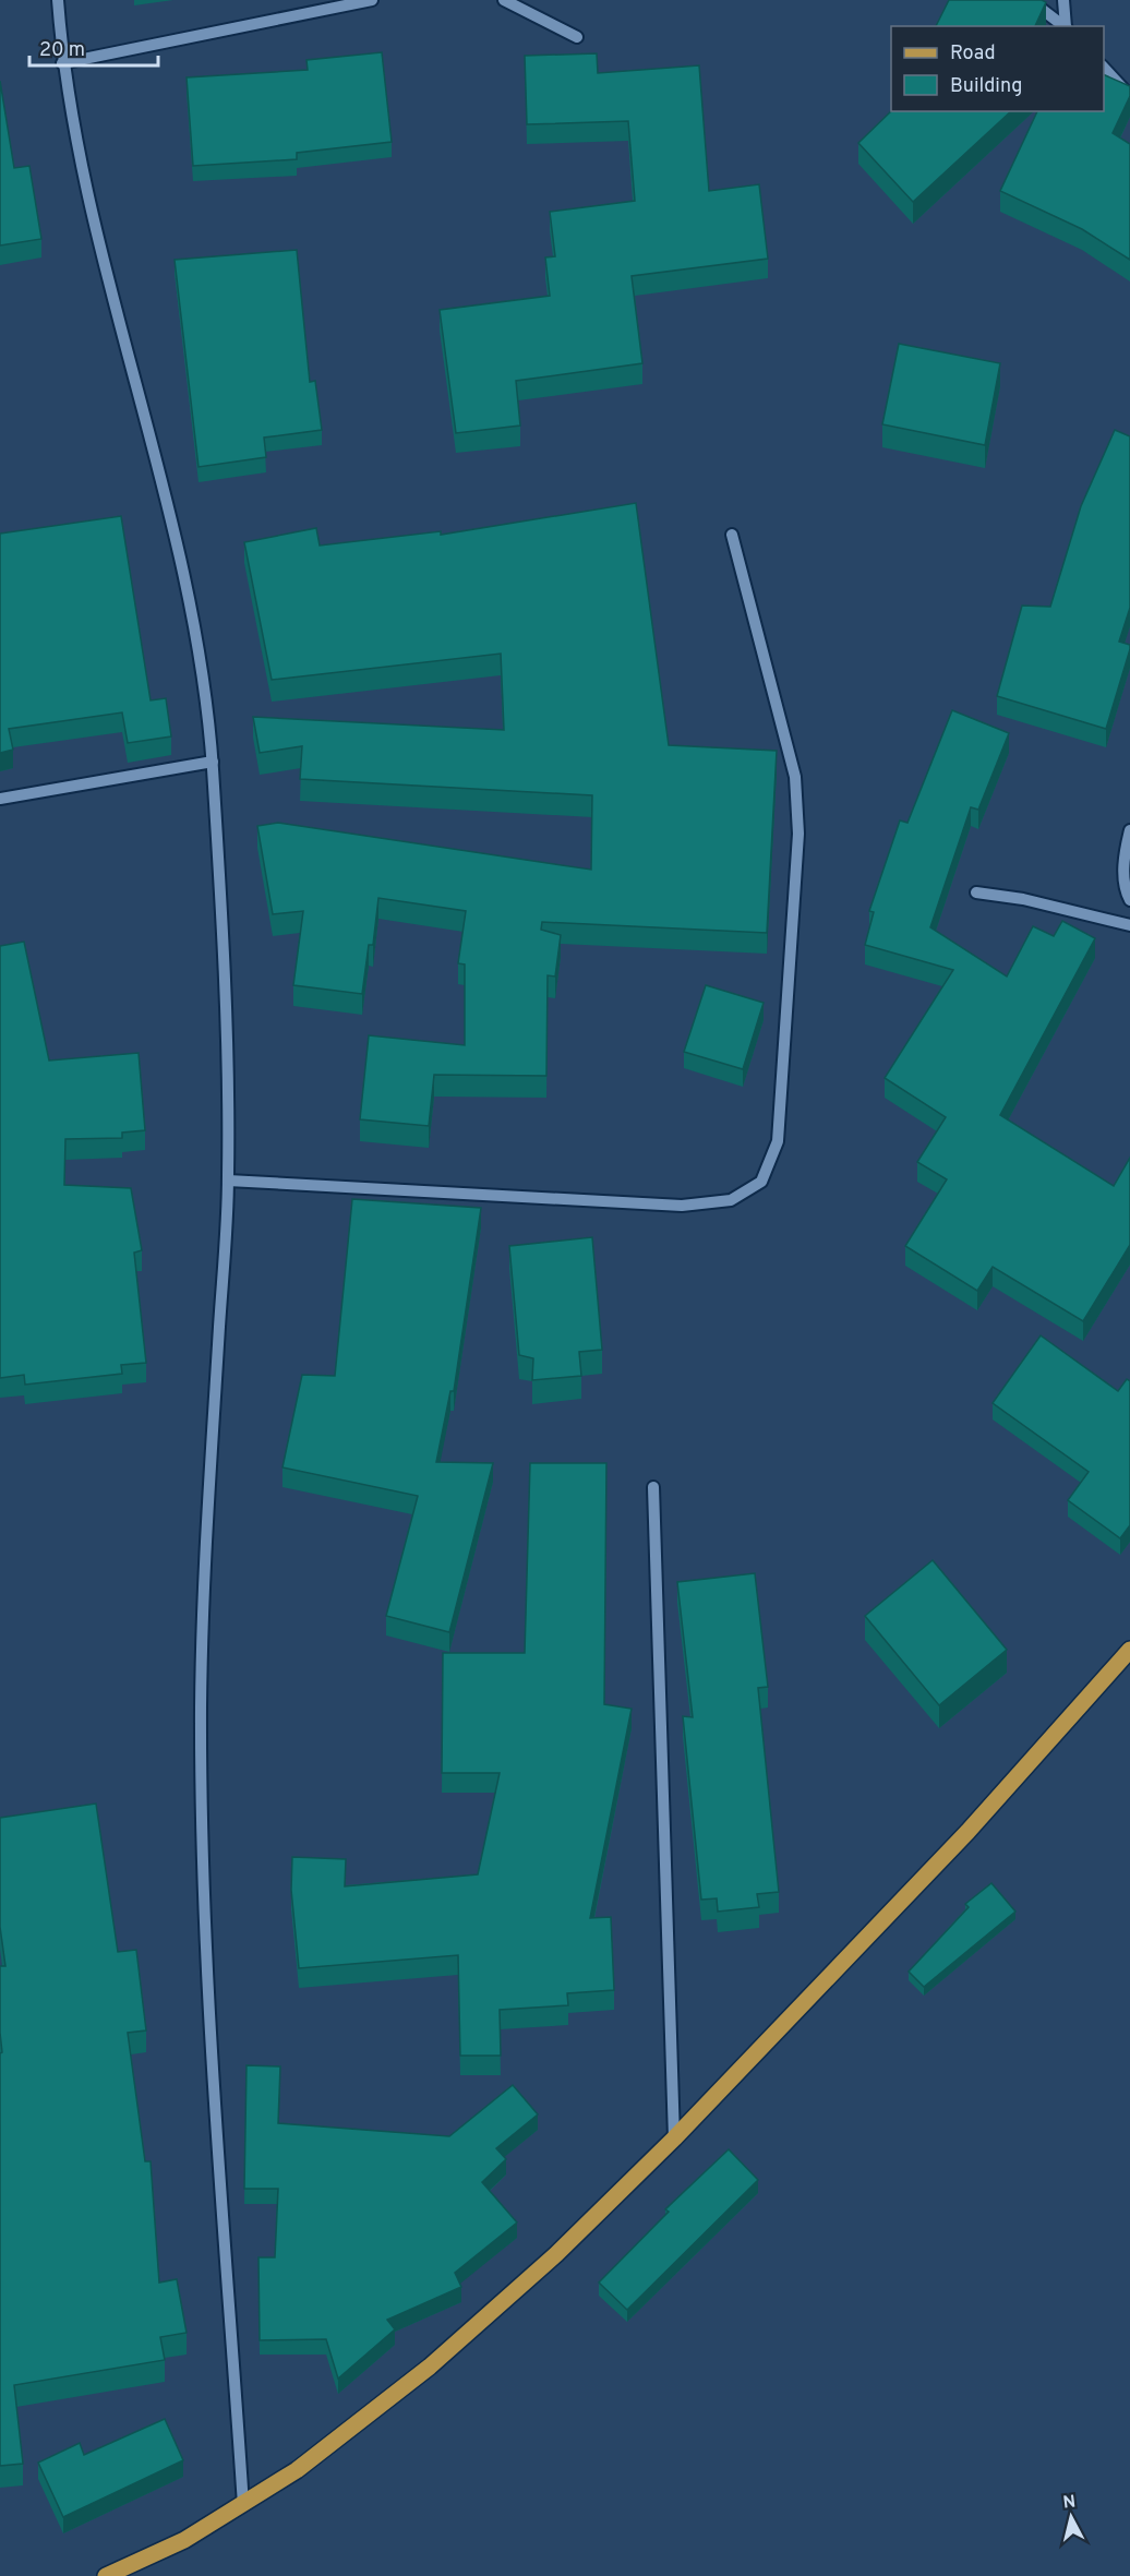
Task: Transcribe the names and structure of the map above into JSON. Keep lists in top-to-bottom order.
{
  "legend": ["Road", "Building"],
  "scale_bar": "20 m",
  "north": "top"
}
